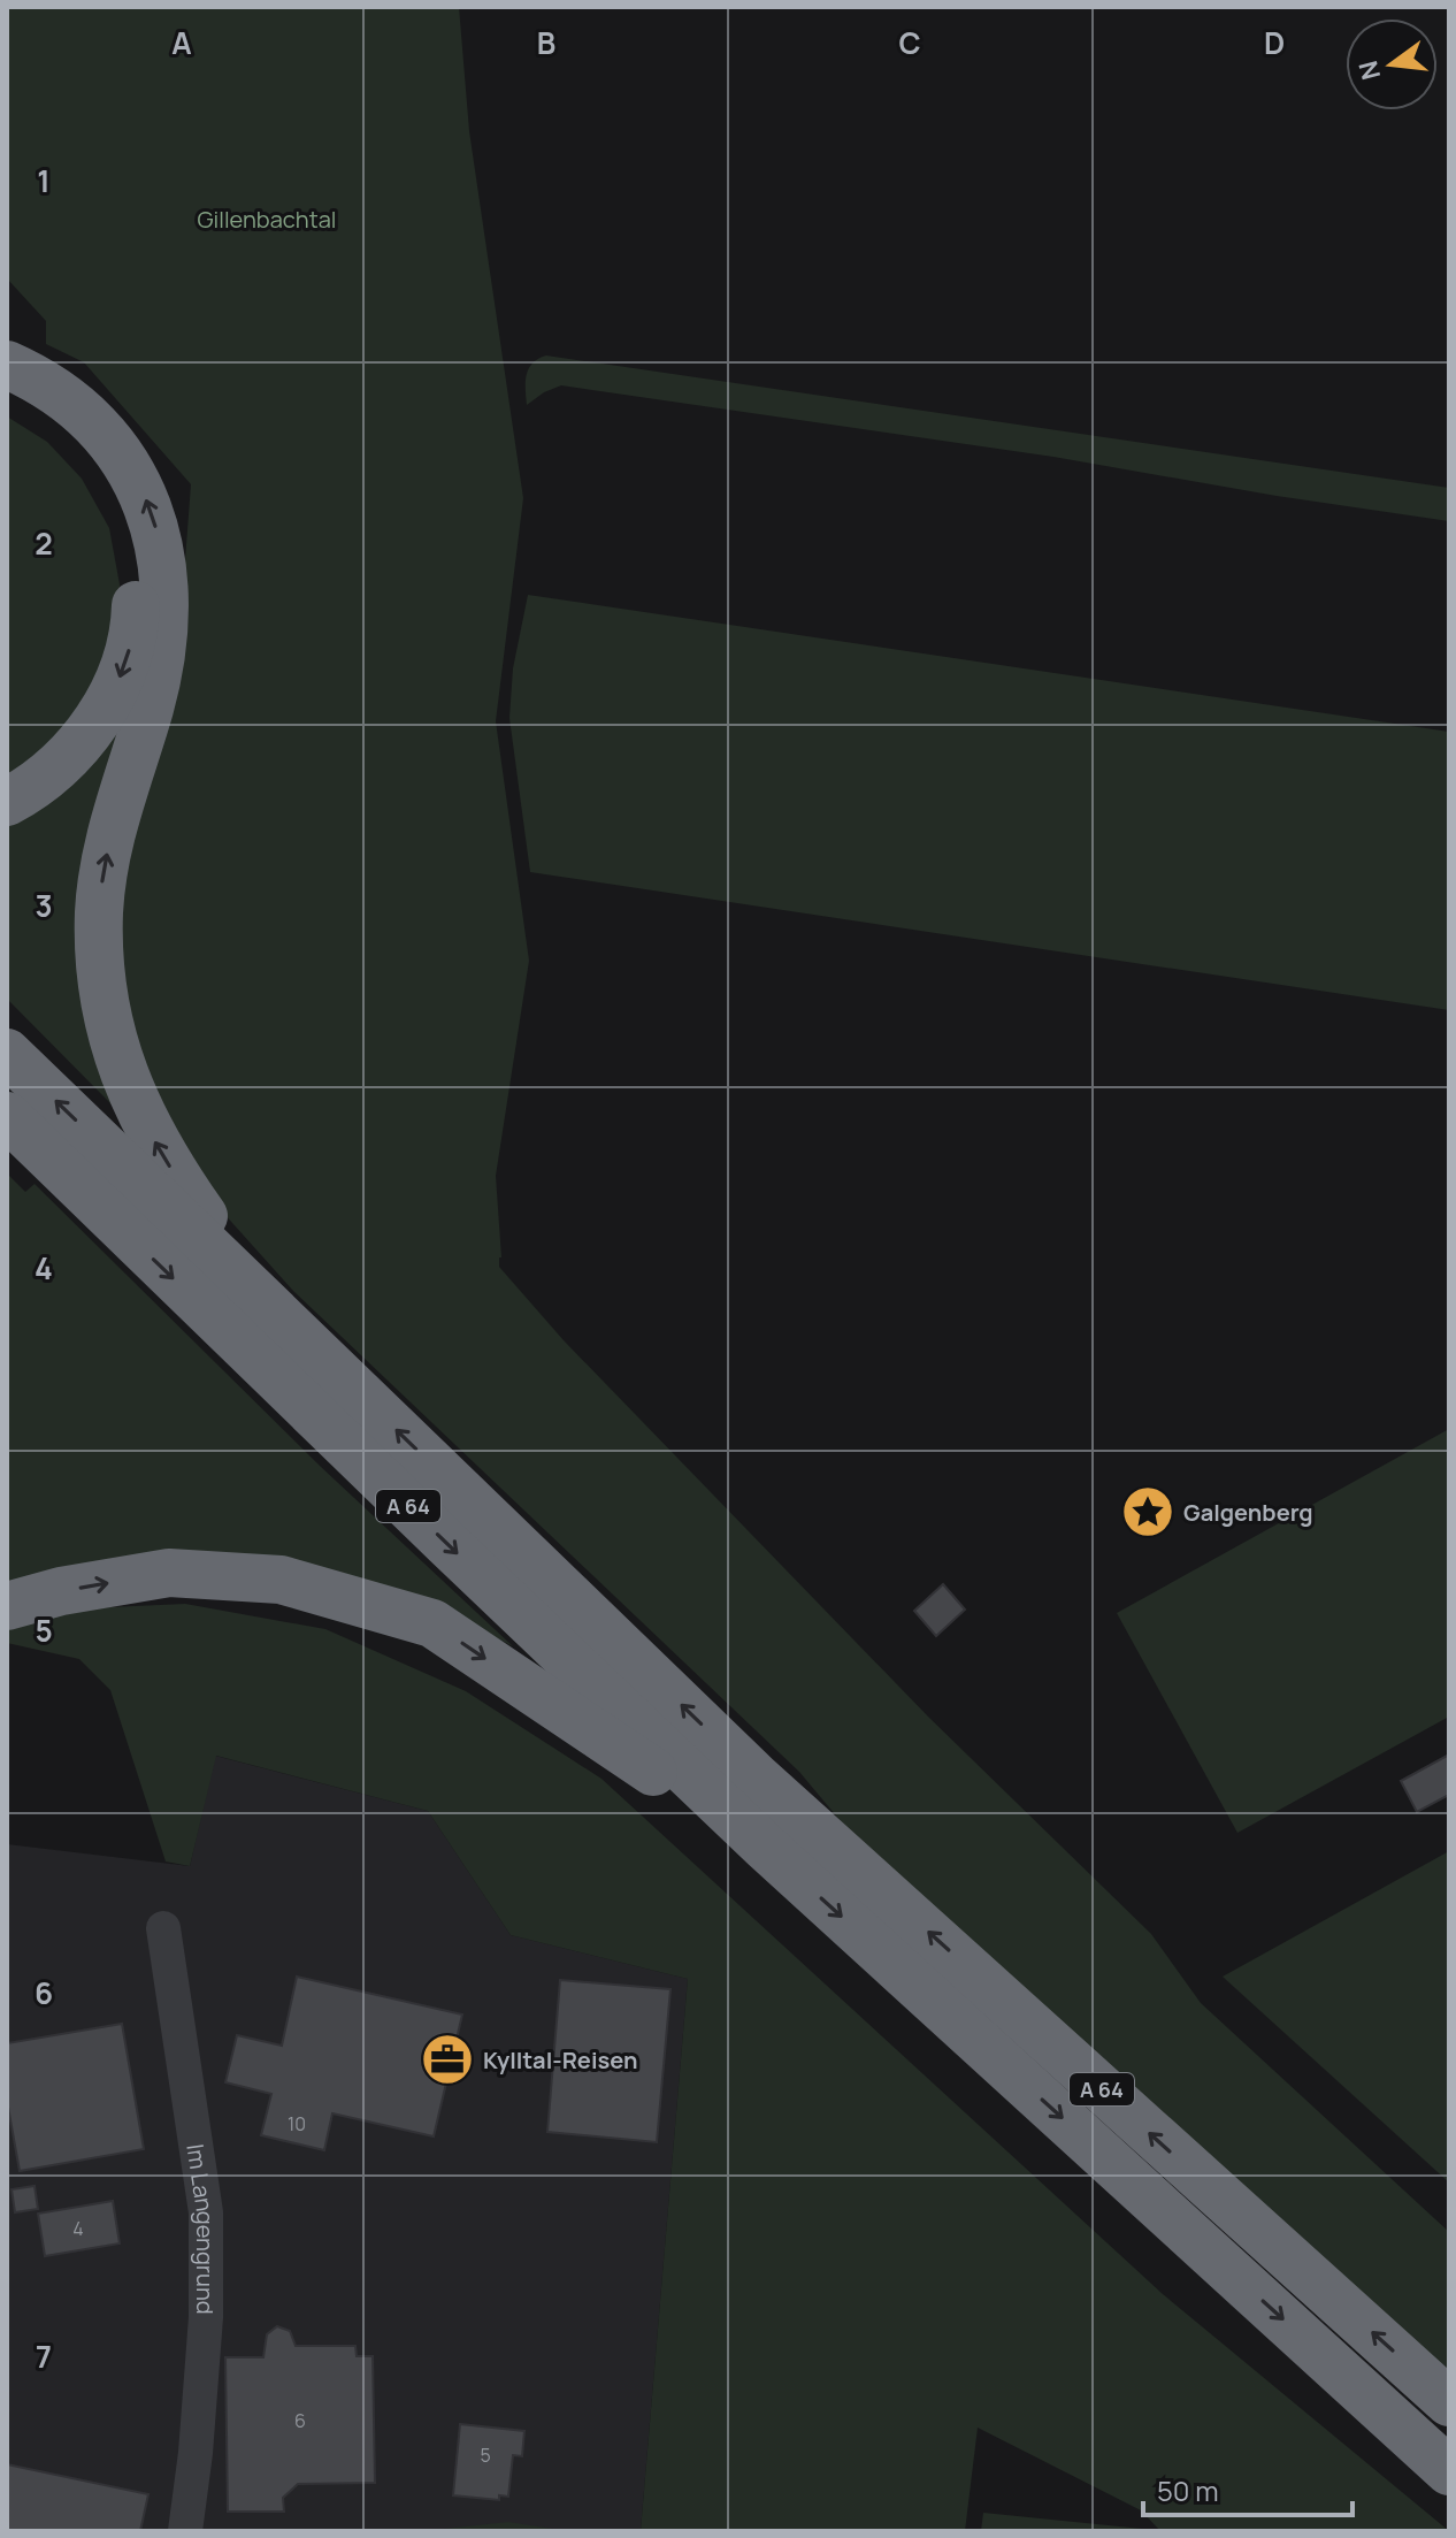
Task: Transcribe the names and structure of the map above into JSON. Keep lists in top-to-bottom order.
{
  "streets": {
    "highway": ["A 64"],
    "street": ["Im Langengrund"]
  },
  "parks": ["Gillenbachtal"],
  "places": {
    "place": ["Galgenberg"],
    "office": ["Kylltal-Reisen"]
  },
  "house_numbers": [
    "10",
    "4",
    "6",
    "5"
  ],
  "scale_bar": "50 m",
  "north": "left",
  "grid": {
    "columns": [
      "A",
      "B",
      "C",
      "D"
    ],
    "rows": [
      "1",
      "2",
      "3",
      "4",
      "5",
      "6",
      "7"
    ]
  }
}
